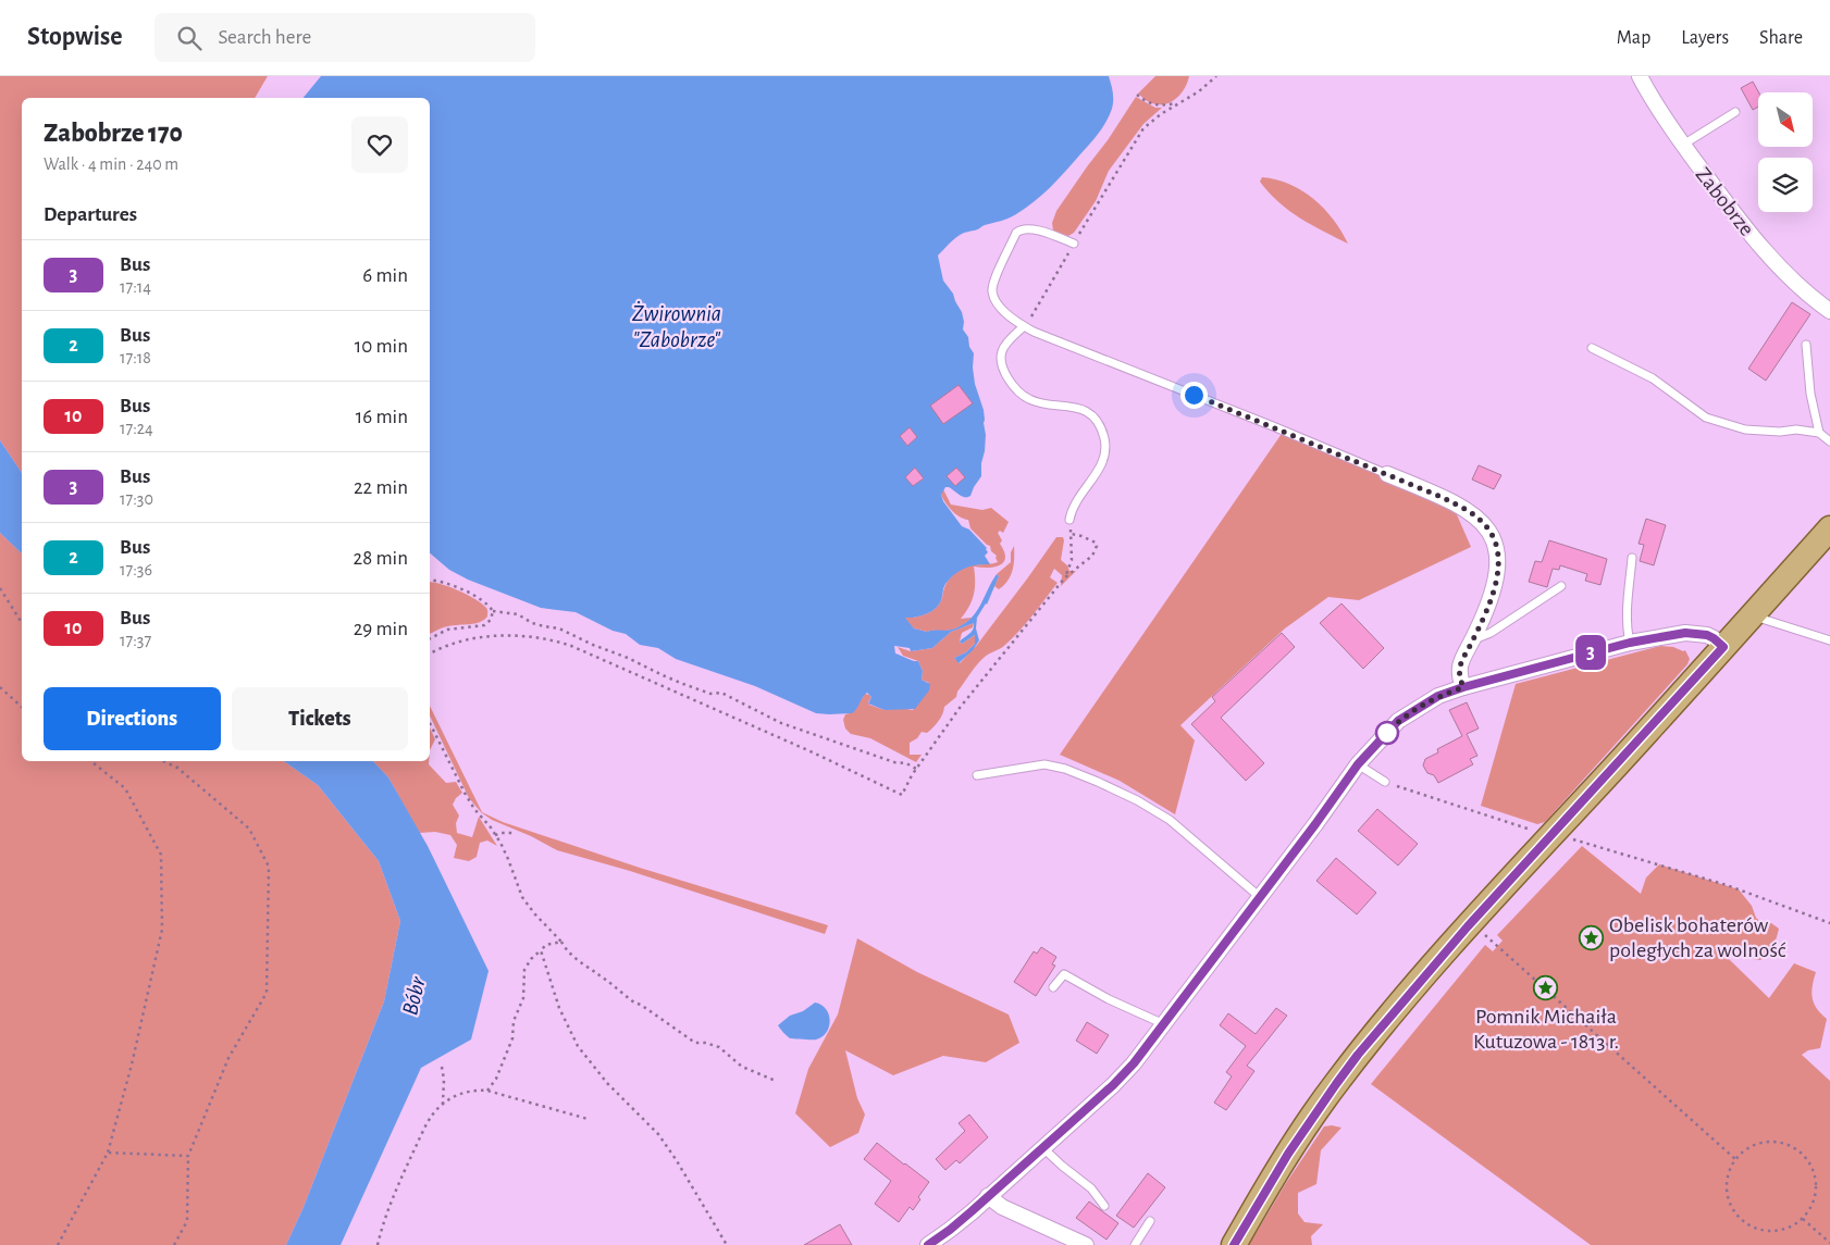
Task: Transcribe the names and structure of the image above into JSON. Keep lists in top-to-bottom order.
{
  "streets": {
    "street": ["Zabobrze"]
  },
  "water": ["Żwirownia \"Zabobrze\"", "Bóbr"],
  "places": {
    "place": ["Obelisk bohaterów poległych za wolność", "Pomnik Michaiła Kutuzowa - 1813 r."]
  },
  "lines": ["bus line 3"],
  "north": "bottom right",
  "page": {
    "header": "Stopwise",
    "search": "Search here",
    "nav": ["Map", "Layers", "Share"],
    "on_map": "3",
    "heading": [
      ["Zabobrze 170", "Walk · 4 min · 240 m"],
      "Departures"
    ],
    "list": [
      {
        "mark": "3",
        "name": "Bus",
        "note": "17:14",
        "value": "6 min"
      },
      {
        "mark": "2",
        "name": "Bus",
        "note": "17:18",
        "value": "10 min"
      },
      {
        "mark": "10",
        "name": "Bus",
        "note": "17:24",
        "value": "16 min"
      },
      {
        "mark": "3",
        "name": "Bus",
        "note": "17:30",
        "value": "22 min"
      },
      {
        "mark": "2",
        "name": "Bus",
        "note": "17:36",
        "value": "28 min"
      },
      {
        "mark": "10",
        "name": "Bus",
        "note": "17:37",
        "value": "29 min"
      }
    ],
    "buttons": ["Directions", "Tickets"]
  }
}
